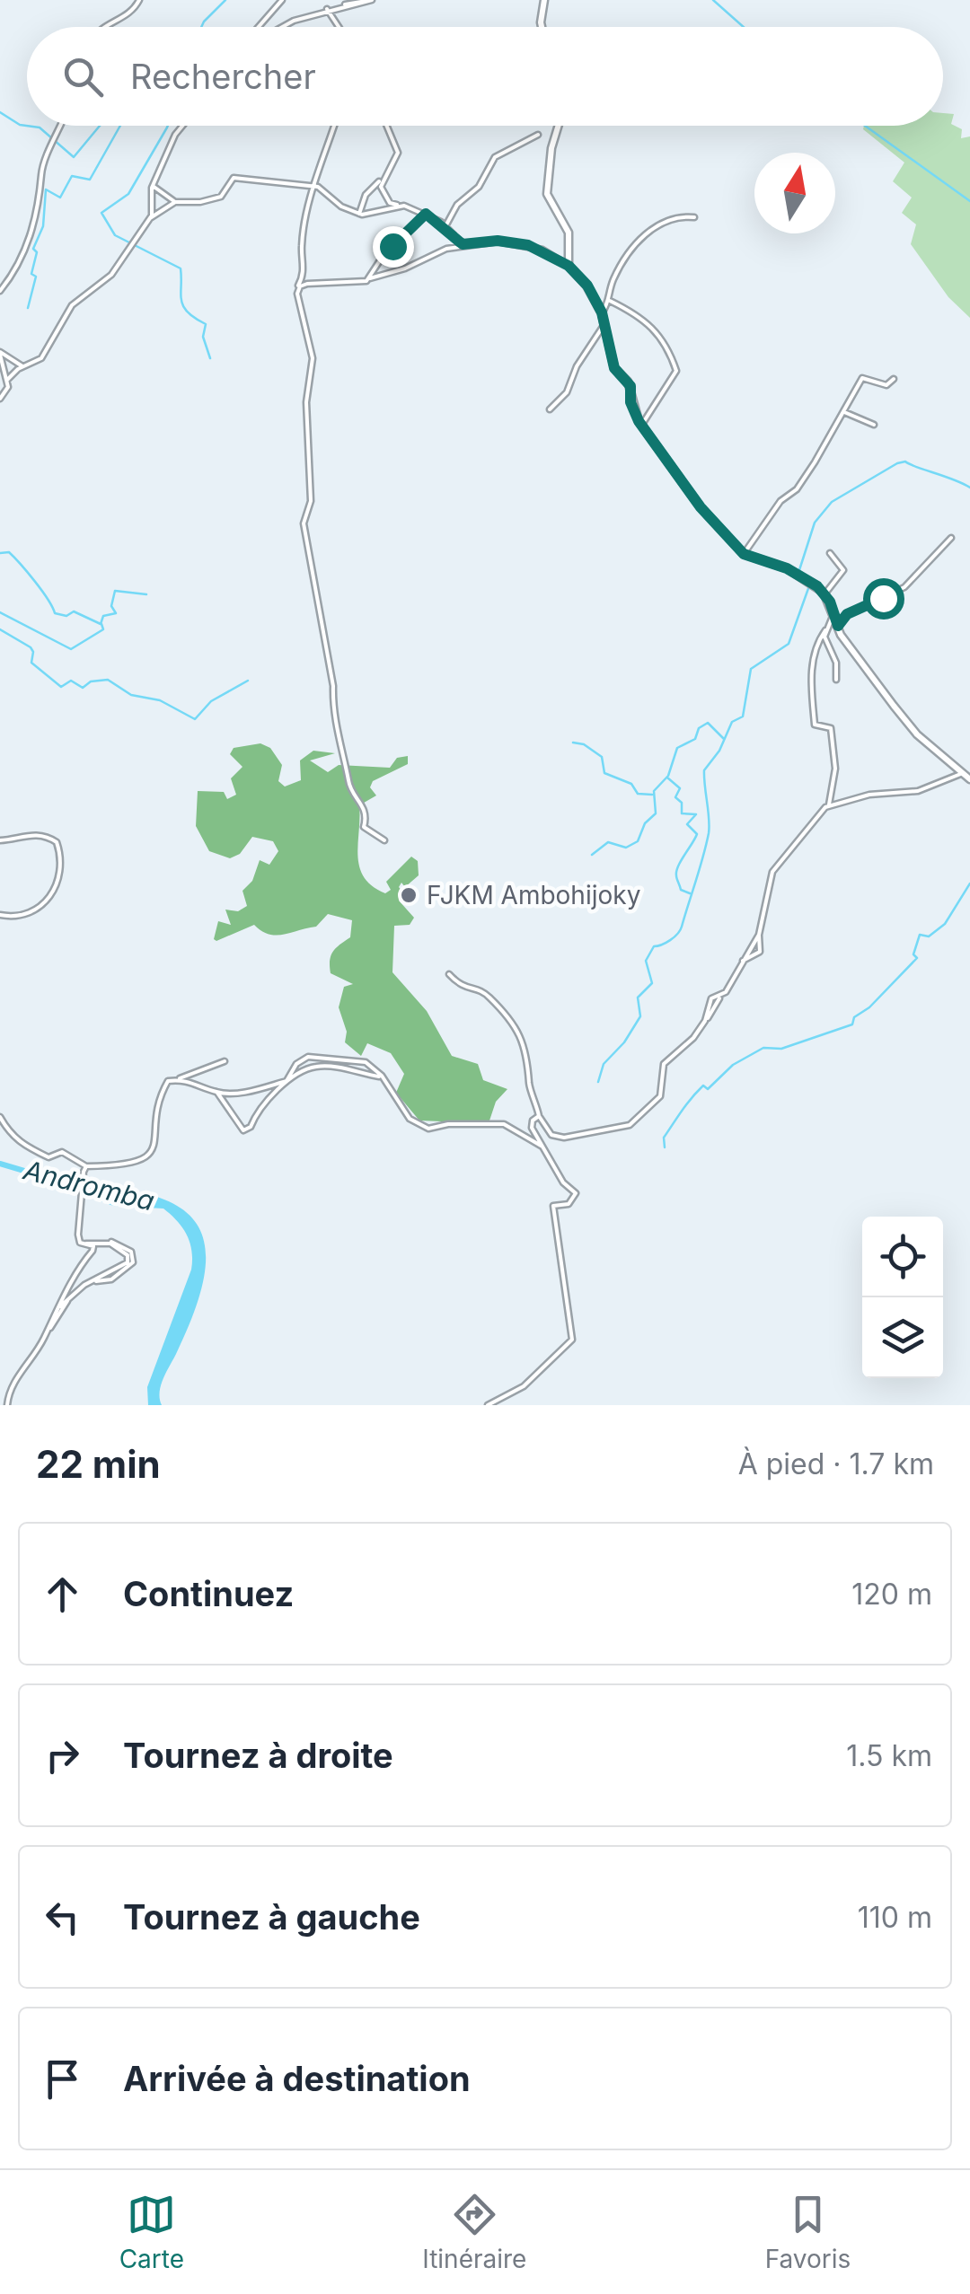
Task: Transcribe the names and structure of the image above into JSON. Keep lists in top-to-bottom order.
{
  "water": ["Andromba"],
  "places": ["FJKM Ambohijoky"],
  "north": "top",
  "page": {
    "search": "Rechercher",
    "heading": ["22 min", "À pied · 1.7 km"],
    "list": [
      ["Continuez", "120 m"],
      ["Tournez à droite", "1.5 km"],
      ["Tournez à gauche", "110 m"],
      "Arrivée à destination"
    ],
    "nav": ["Carte", "Itinéraire", "Favoris"]
  }
}
